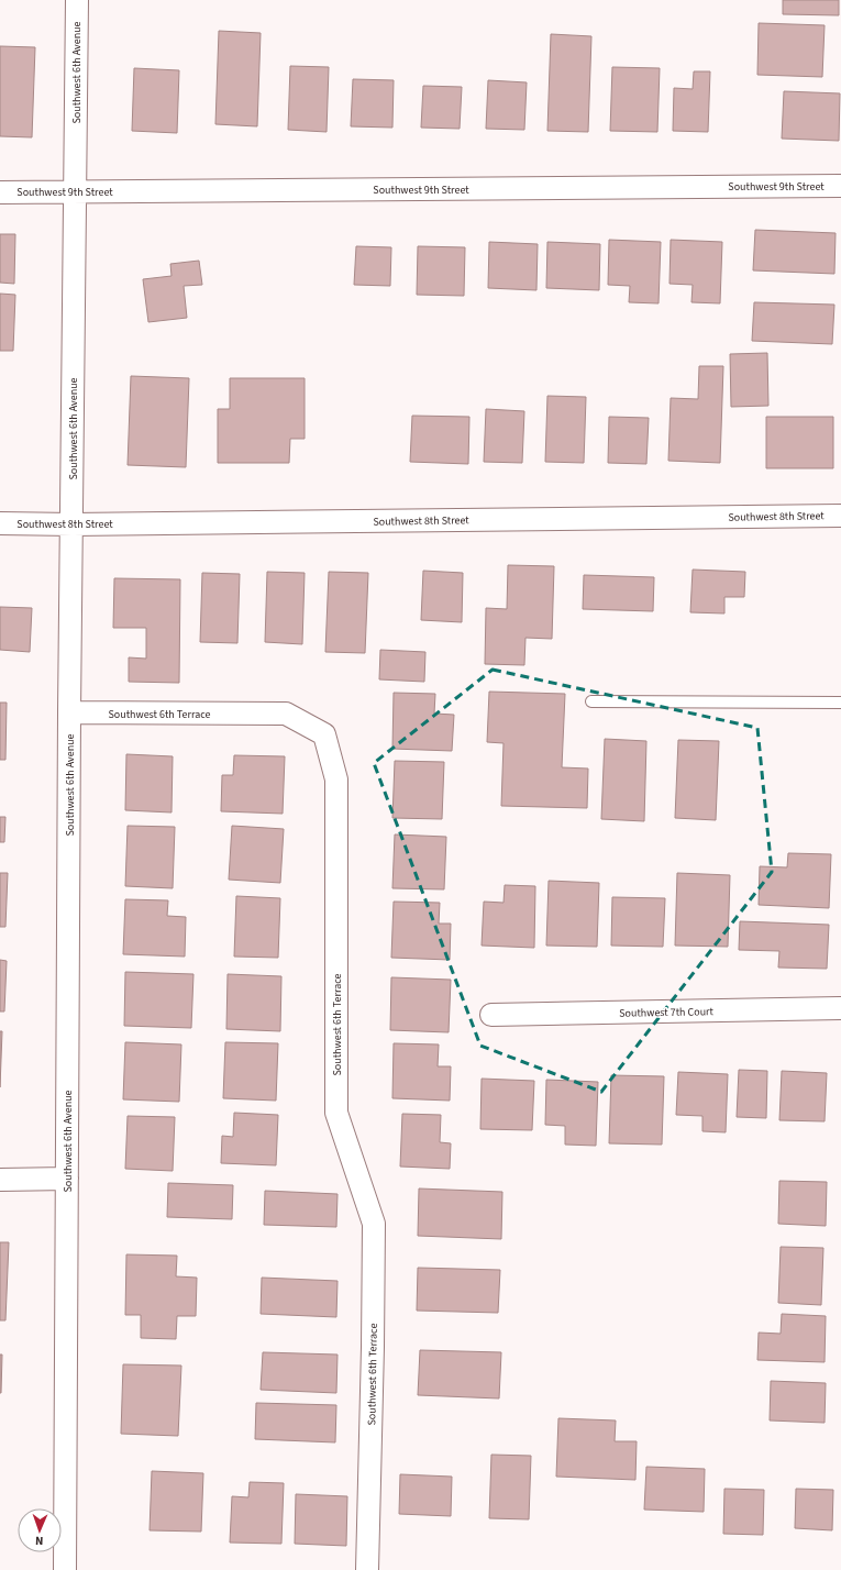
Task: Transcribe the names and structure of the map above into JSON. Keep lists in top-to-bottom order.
{
  "streets": {
    "street": [
      "Southwest 6th Avenue",
      "Southwest 9th Street",
      "Southwest 8th Street",
      "Southwest 6th Terrace",
      "Southwest 7th Court"
    ]
  },
  "crossings": [
    ["Southwest 6th Avenue", "Southwest 9th Street"],
    ["Southwest 6th Avenue", "Southwest 8th Street"],
    ["Southwest 6th Avenue", "Southwest 6th Terrace"]
  ],
  "north": "bottom"
}
